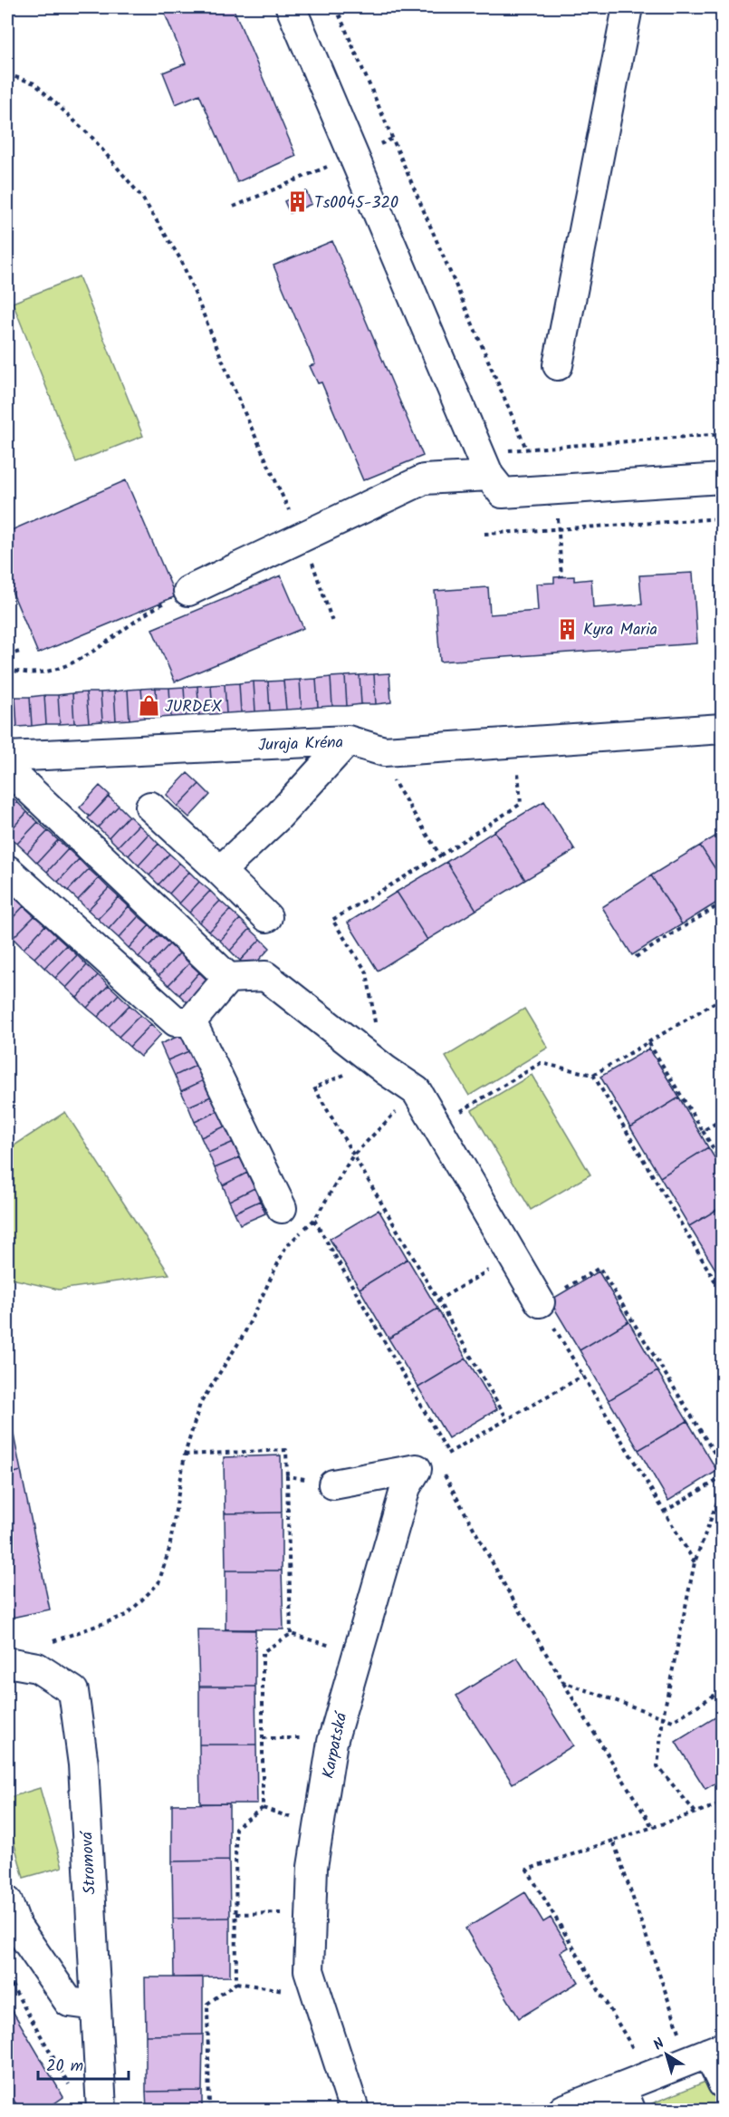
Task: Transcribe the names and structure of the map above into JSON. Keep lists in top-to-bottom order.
{
  "streets": {
    "street": ["Juraja Kréna", "Karpatská", "Stromová"]
  },
  "places": {
    "building": ["Ts0045-320", "Kyra Maria"],
    "shop": ["JURDEX"]
  },
  "scale_bar": "20 m",
  "north": "top left"
}
